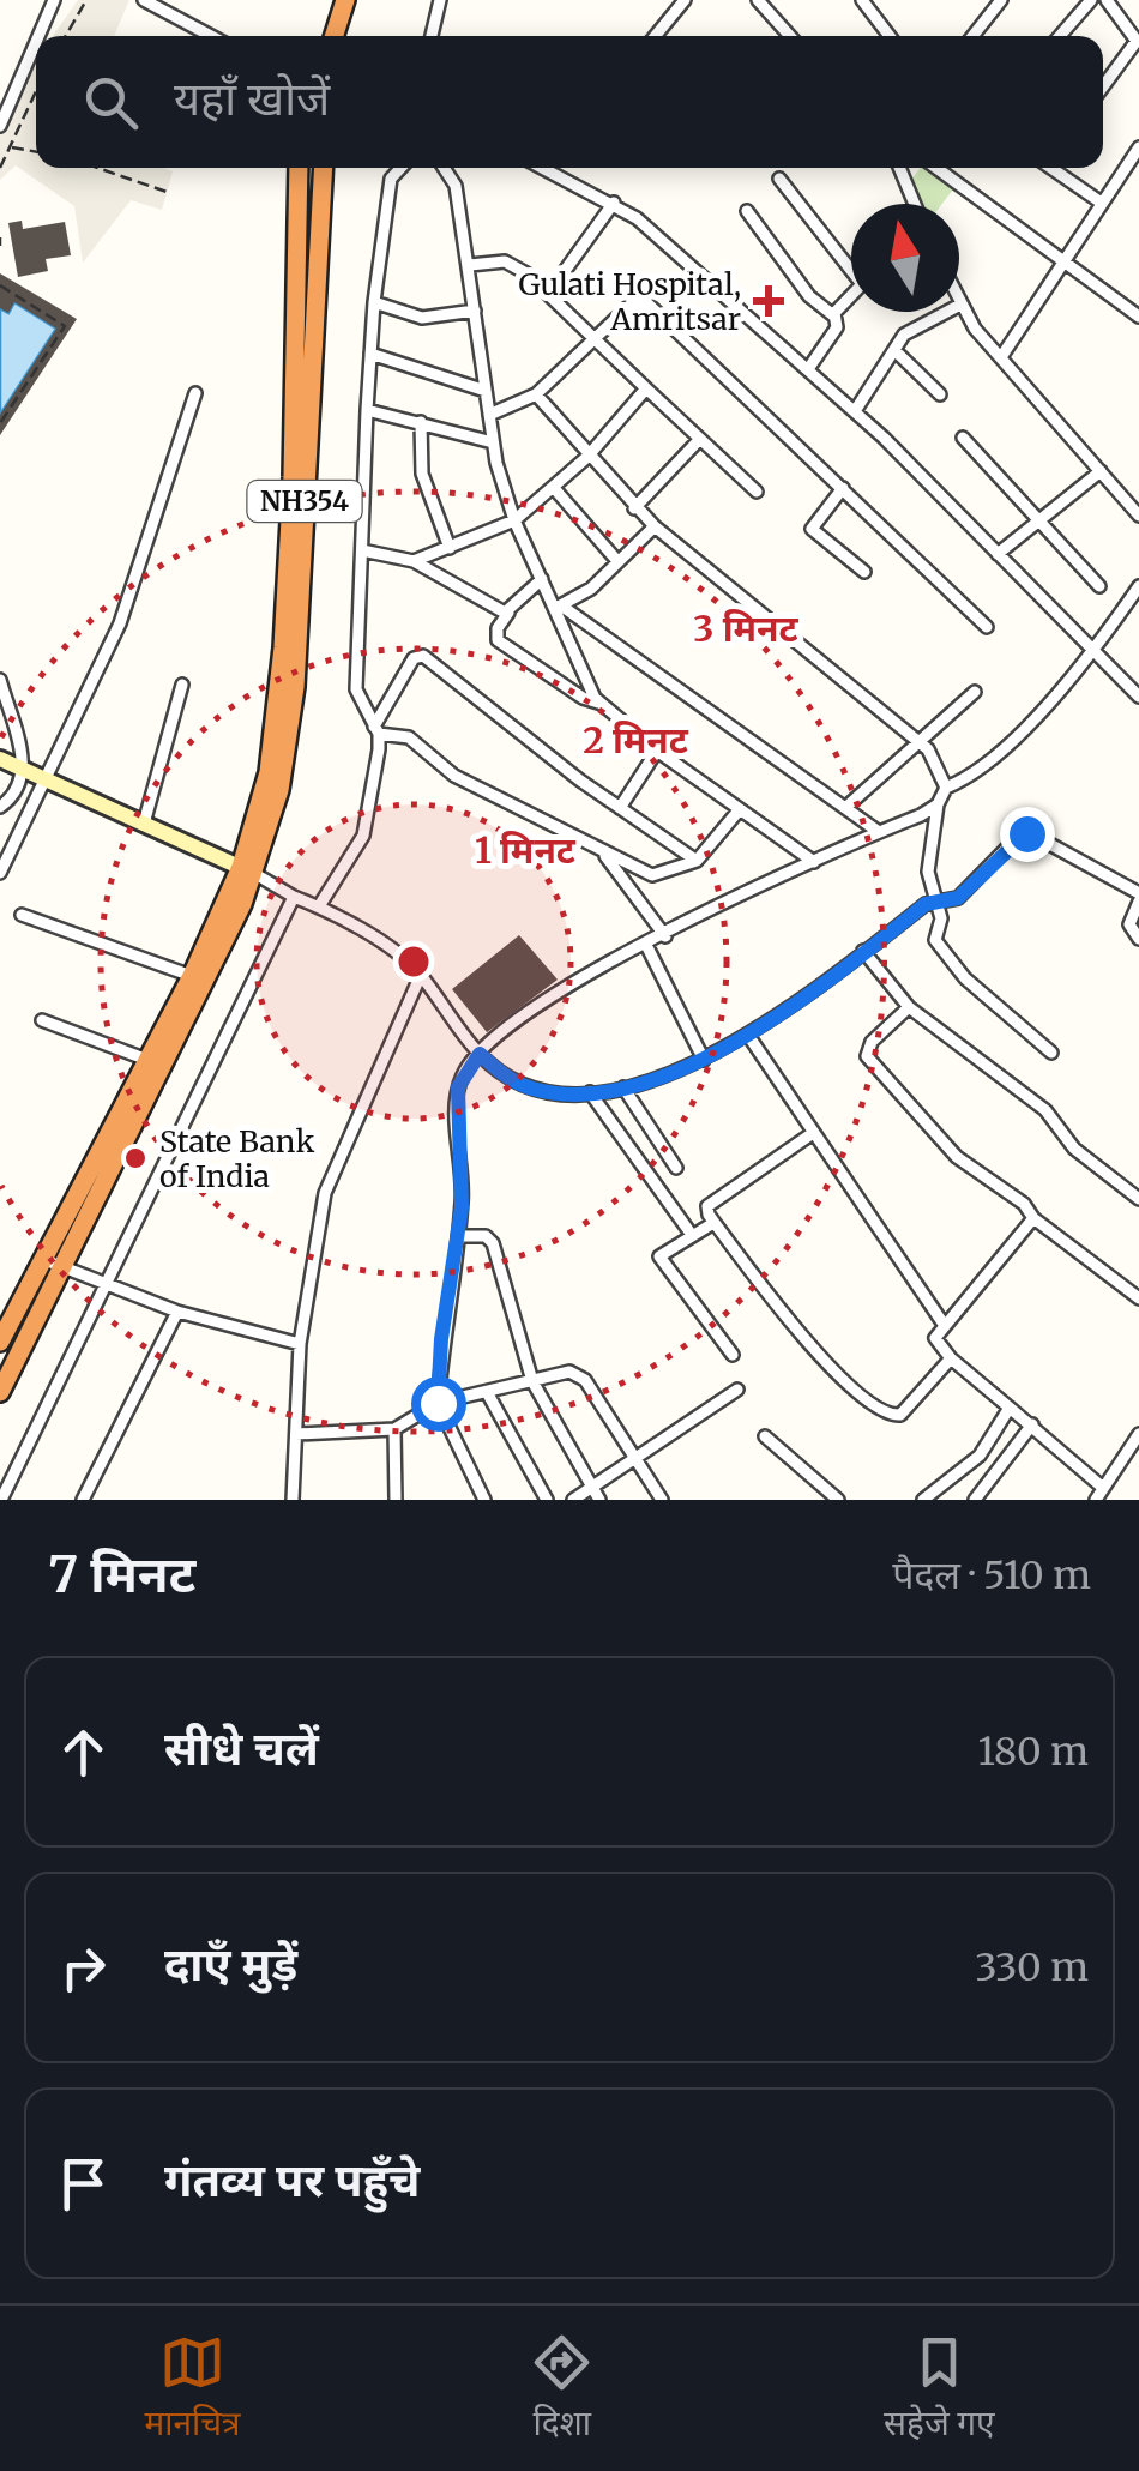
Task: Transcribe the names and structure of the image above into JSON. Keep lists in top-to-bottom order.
{
  "streets": {
    "highway": ["NH354"]
  },
  "places": {
    "health": ["Gulati Hospital, Amritsar"],
    "other": ["State Bank of India"]
  },
  "north": "top",
  "page": {
    "search": "यहाँ खोजें",
    "heading": ["7 मिनट", "पैदल · 510 m"],
    "list": [
      ["सीधे चलें", "180 m"],
      ["दाएँ मुड़ें", "330 m"],
      "गंतव्य पर पहुँचे"
    ],
    "nav": ["मानचित्र", "दिशा", "सहेजे गए"]
  },
  "rings": ["3 मिनट", "2 मिनट", "1 मिनट"]
}
